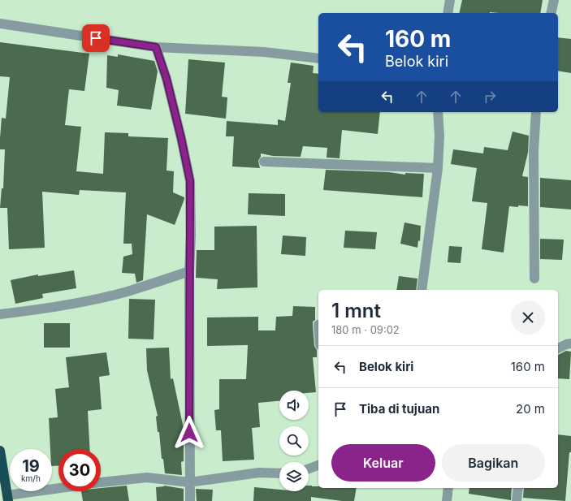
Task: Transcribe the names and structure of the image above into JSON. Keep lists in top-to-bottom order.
{
  "page": {
    "turn": ["160 m", "Belok kiri"],
    "heading": ["1 mnt", "180 m · 09:02"],
    "list": [
      {
        "name": "Belok kiri",
        "value": "160 m"
      },
      {
        "name": "Tiba di tujuan",
        "value": "20 m"
      }
    ],
    "buttons": ["Keluar", "Bagikan"],
    "speed": "19 km/h",
    "limit": "30"
  }
}
